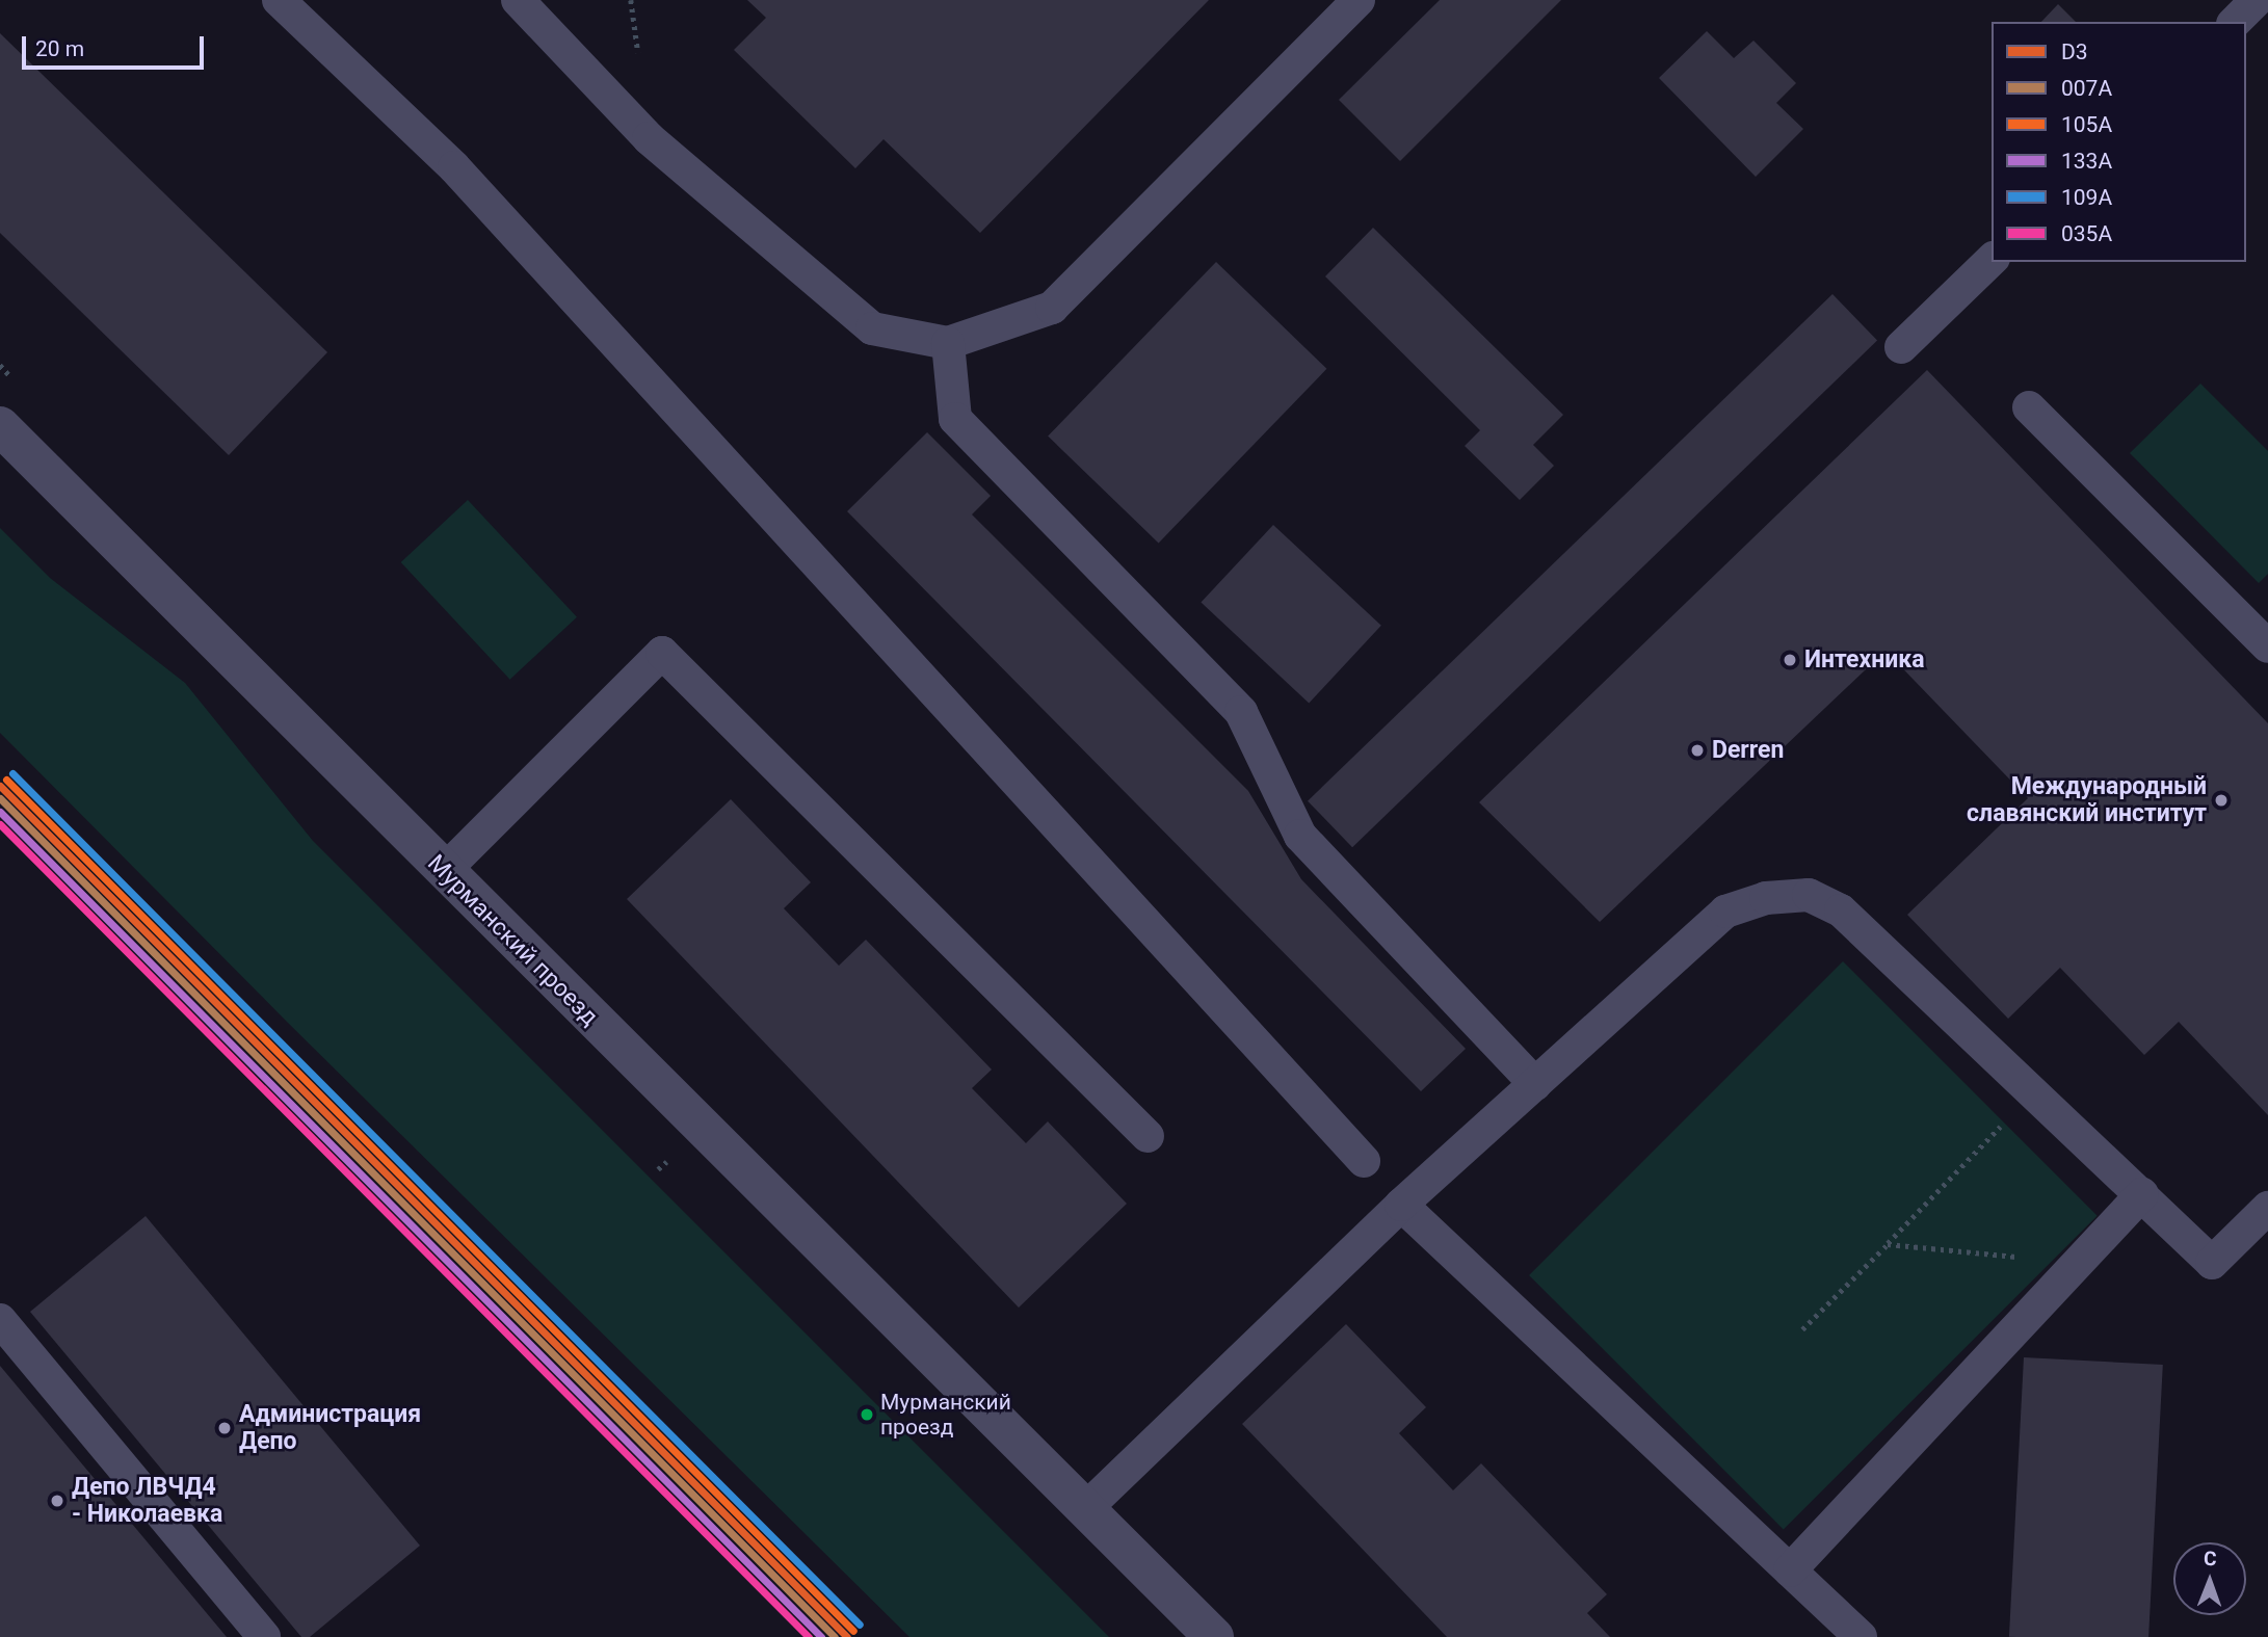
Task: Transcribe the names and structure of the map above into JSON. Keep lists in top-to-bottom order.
{
  "streets": {
    "street": ["Мурманский проезд"]
  },
  "places": [
    "Интехника",
    "Derren",
    "Международный славянский институт",
    "Мурманский проезд",
    "Администрация Депо",
    "Депо ЛВЧД4 - Николаевка"
  ],
  "lines": [
    "transit line 109А",
    "transit line 105А",
    "transit line D3",
    "transit line 007А",
    "transit line 133А",
    "transit line 035А"
  ],
  "legend": [
    "D3",
    "007А",
    "105А",
    "133А",
    "109А",
    "035А"
  ],
  "scale_bar": "20 m",
  "north": "top"
}
